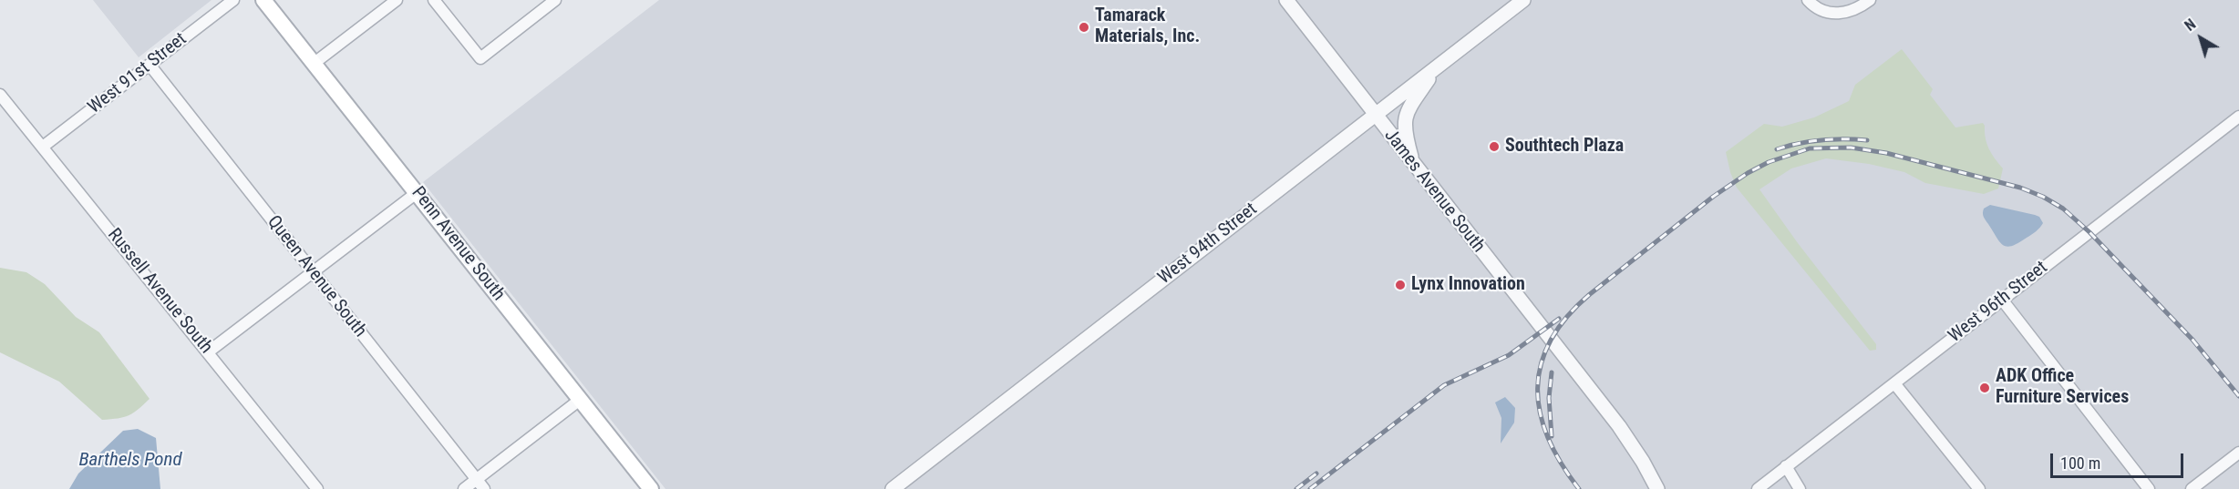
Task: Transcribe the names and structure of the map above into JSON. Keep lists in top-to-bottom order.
{
  "streets": {
    "main road": ["Penn Avenue South"],
    "street": [
      "West 91st Street",
      "James Avenue South",
      "West 94th Street",
      "Queen Avenue South",
      "Russell Avenue South",
      "West 96th Street"
    ]
  },
  "crossings": [
    ["West 91st Street", "Queen Avenue South"],
    ["West 91st Street", "Russell Avenue South"],
    ["James Avenue South", "West 94th Street"]
  ],
  "water": ["Barthels Pond"],
  "places": [
    "Tamarack Materials, Inc.",
    "Southtech Plaza",
    "Lynx Innovation",
    "ADK Office Furniture Services"
  ],
  "scale_bar": "100 m",
  "north": "top left"
}
